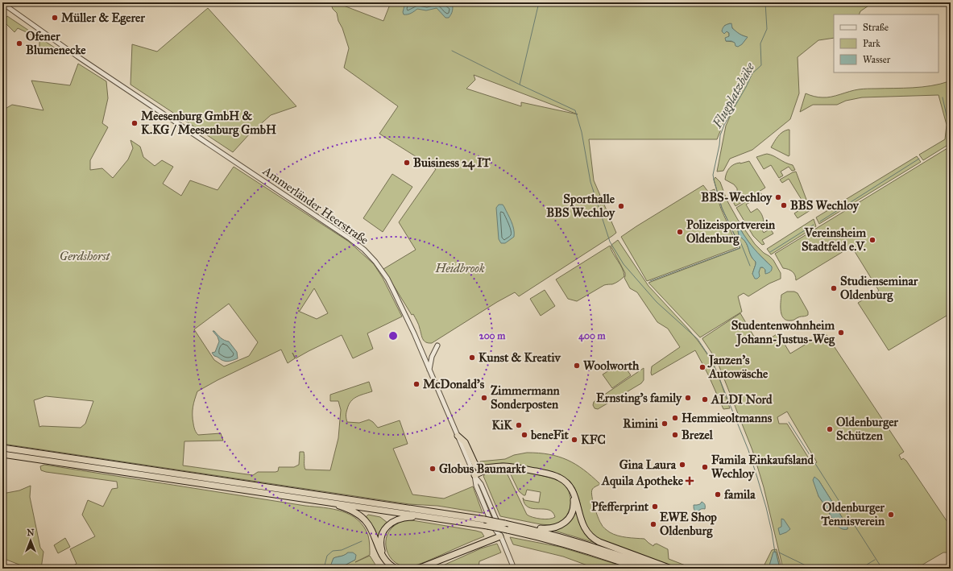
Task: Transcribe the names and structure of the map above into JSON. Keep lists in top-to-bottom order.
{
  "streets": {
    "street": ["Ammerländer Heerstraße"]
  },
  "water": ["Flugplatzbäke"],
  "parks": ["Gerdshorst", "Heidbrook"],
  "places": {
    "other": [
      "Müller & Egerer",
      "Ofener Blumenecke",
      "Meesenburg GmbH & K.KG / Meesenburg GmbH",
      "Buisiness 24 IT",
      "BBS-Wechloy",
      "BBS Wechloy",
      "Sporthalle BBS Wechloy",
      "Polizeisportverein Oldenburg",
      "Vereinsheim Stadtfeld e.V.",
      "Studienseminar Oldenburg",
      "Studentenwohnheim Johann-Justus-Weg",
      "Kunst & Kreativ",
      "Woolworth",
      "Janzen’s Autowäsche",
      "McDonald's",
      "Zimmermann Sonderposten",
      "Ernsting's family",
      "ALDI Nord",
      "Hemmieoltmanns",
      "Rimini",
      "KiK",
      "Oldenburger Schützen",
      "beneFit",
      "Brezel",
      "KFC",
      "Gina Laura",
      "Famila Einkaufsland Wechloy",
      "Globus Baumarkt",
      "famila",
      "Pfefferprint",
      "Oldenburger Tennisverein",
      "EWE Shop Oldenburg"
    ],
    "health": ["Aquila Apotheke"]
  },
  "legend": ["Straße", "Park", "Wasser"],
  "north": "top",
  "rings": ["200 m", "400 m"]
}
